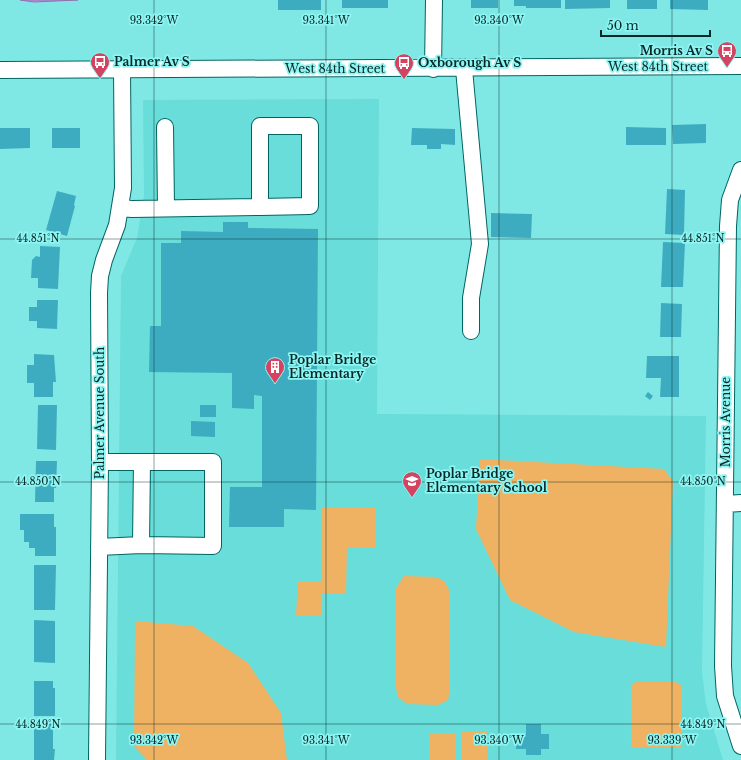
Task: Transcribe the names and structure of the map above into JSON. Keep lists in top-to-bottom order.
{
  "streets": {
    "street": ["West 84th Street", "Palmer Avenue South", "Morris Avenue"]
  },
  "crossings": [
    ["West 84th Street", "Palmer Avenue South"]
  ],
  "places": {
    "bus stop": ["Morris Av S", "Palmer Av S", "Oxborough Av S"],
    "building": ["Poplar Bridge Elementary"],
    "school or university": ["Poplar Bridge Elementary School"]
  },
  "scale_bar": "50 m",
  "coordinates": [
    "93.342°W",
    "93.341°W",
    "93.340°W",
    "44.851°N",
    "44.850°N",
    "44.849°N",
    "93.339°W"
  ]
}
